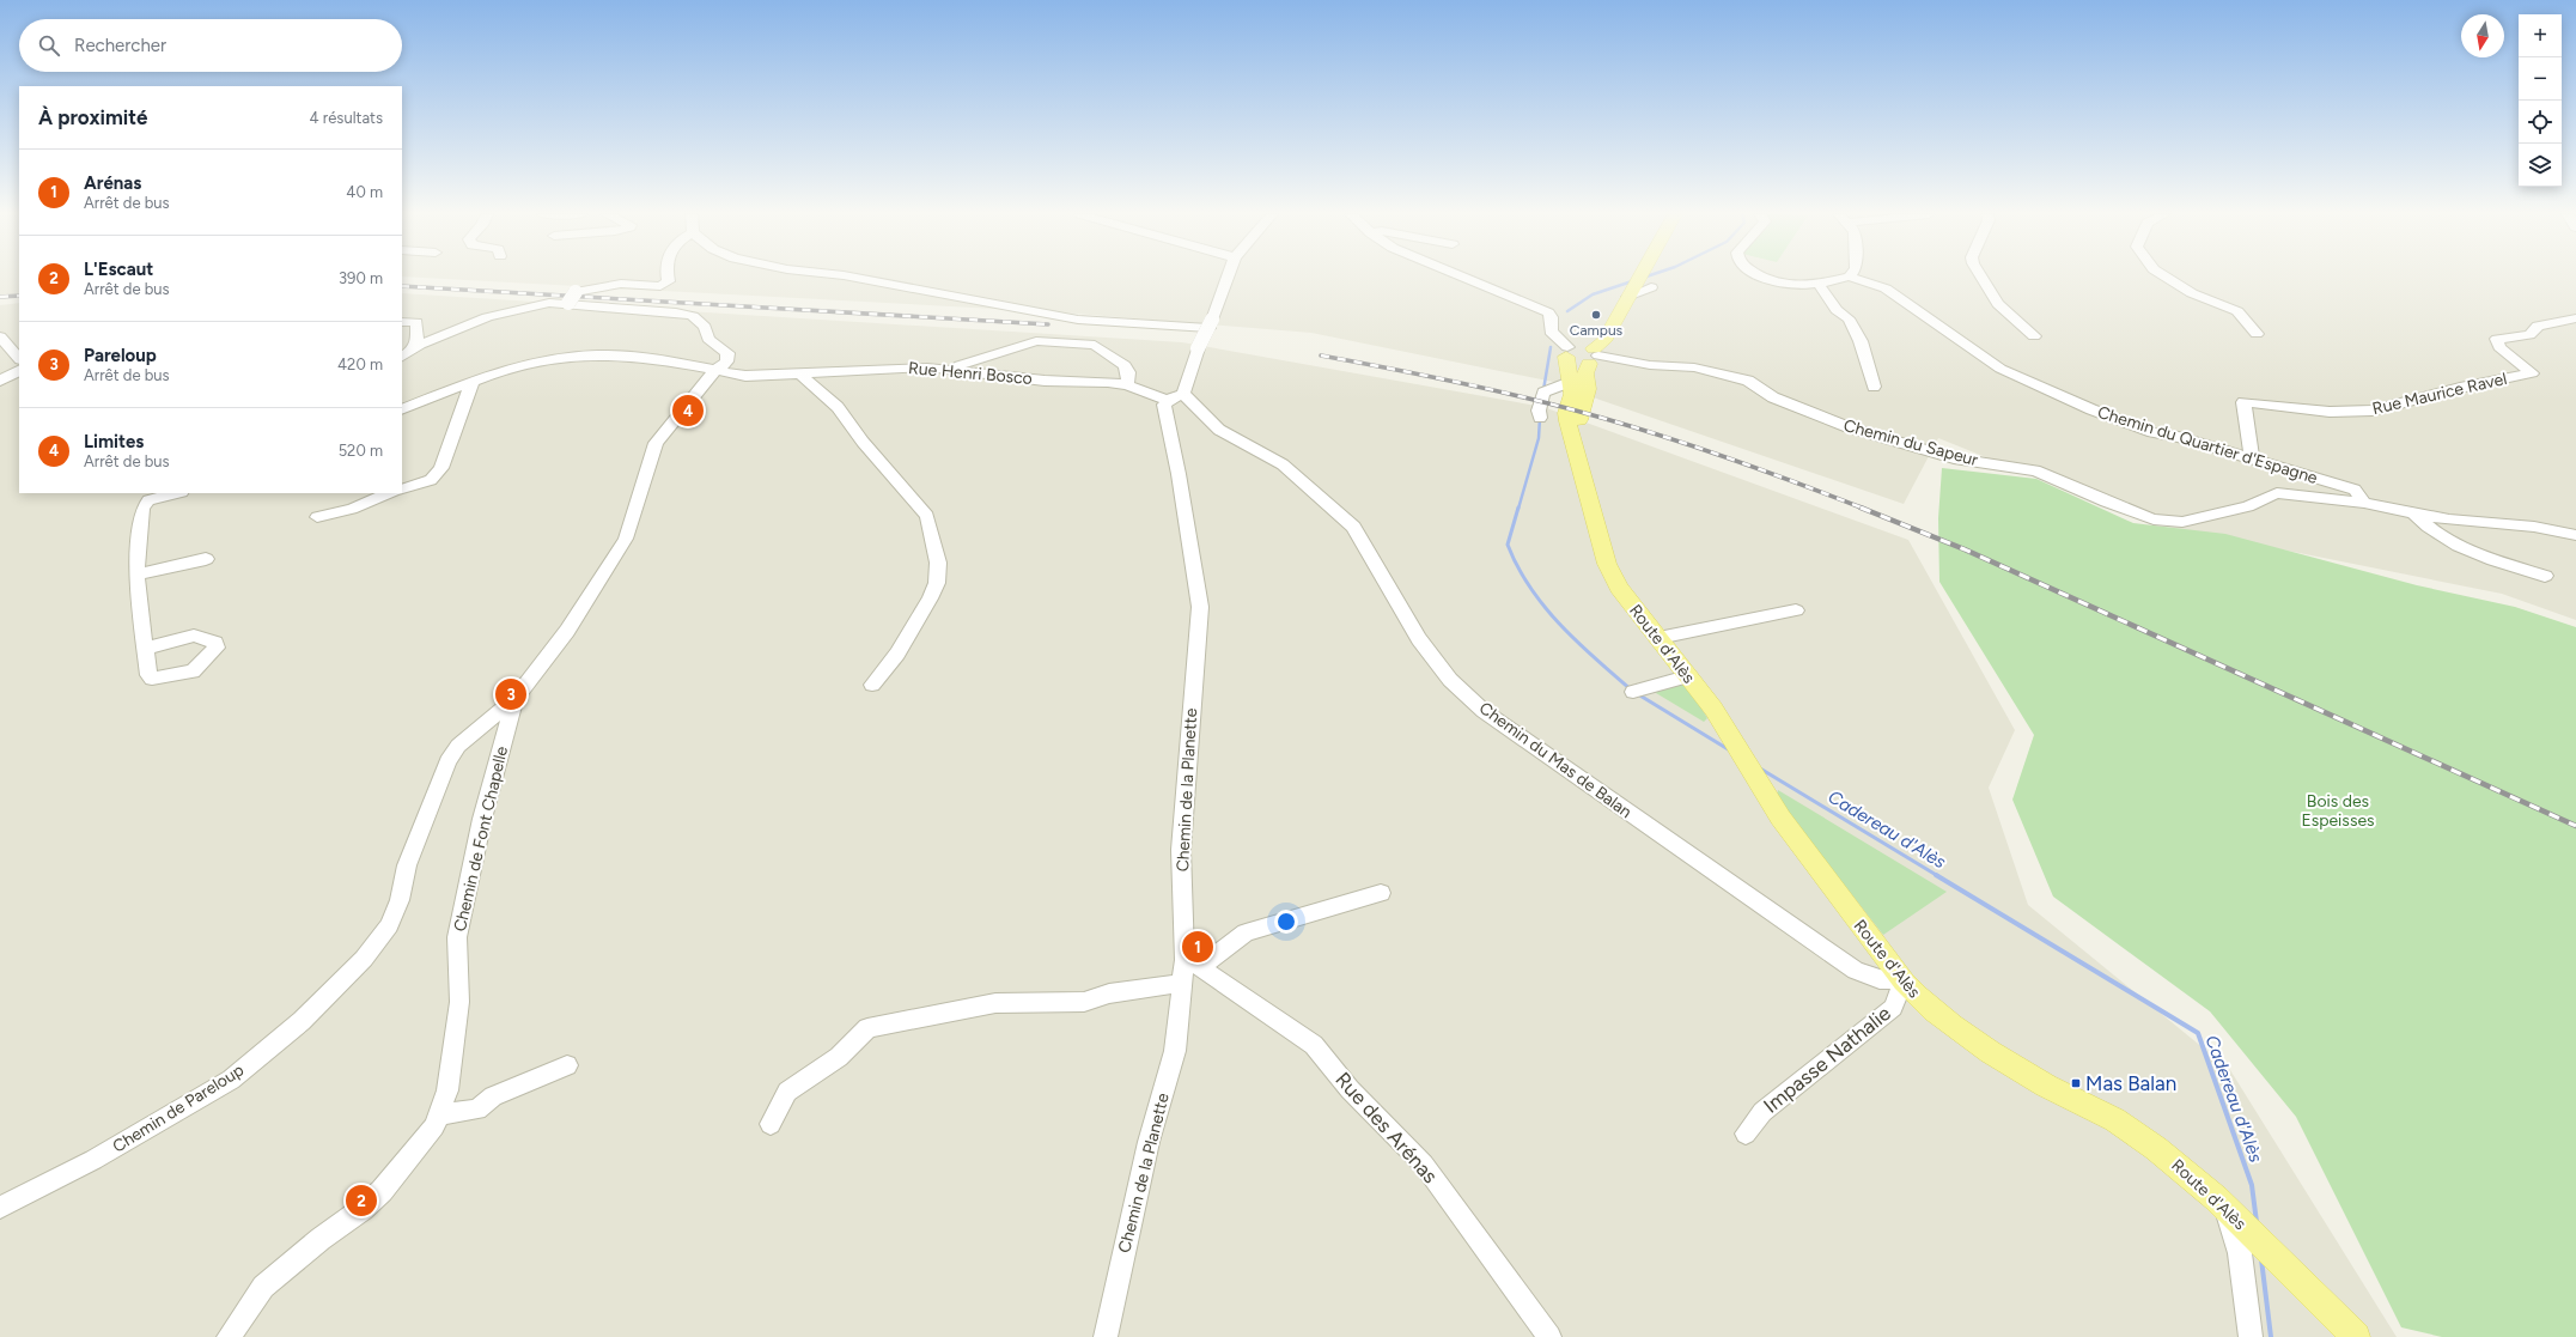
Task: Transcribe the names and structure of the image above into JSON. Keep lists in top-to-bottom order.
{
  "streets": {
    "main road": ["Route d'Alès"],
    "street": [
      "Rue Henri Bosco",
      "Rue Maurice Ravel",
      "Chemin du Sapeur",
      "Chemin du Quartier d'Espagne",
      "Chemin du Mas de Balan",
      "Chemin de la Planette",
      "Chemin de Font Chapelle",
      "Impasse Nathalie",
      "Chemin de Pareloup",
      "Rue des Arénas"
    ]
  },
  "crossings": [
    ["Rue Henri Bosco", "Chemin du Mas de Balan"],
    ["Rue Henri Bosco", "Chemin de la Planette"],
    ["Rue Henri Bosco", "Chemin de Font Chapelle"],
    ["Rue Maurice Ravel", "Chemin du Quartier d'Espagne"],
    ["Chemin du Sapeur", "Chemin du Quartier d'Espagne"],
    ["Chemin du Sapeur", "Route d'Alès"],
    ["Route d'Alès", "Chemin du Mas de Balan"],
    ["Route d'Alès", "Impasse Nathalie"],
    ["Chemin du Mas de Balan", "Chemin de la Planette"],
    ["Chemin du Mas de Balan", "Impasse Nathalie"],
    ["Chemin de la Planette", "Rue des Arénas"],
    ["Chemin de Font Chapelle", "Chemin de Pareloup"]
  ],
  "water": ["Cadereau d'Alès"],
  "parks": ["Bois des Espeisses"],
  "places": {
    "other": ["Campus"],
    "transit": ["Mas Balan"]
  },
  "north": "bottom",
  "page": {
    "map_buttons": ["+", "−"],
    "search": "Rechercher",
    "heading": ["À proximité", "4 résultats"],
    "list": [
      {
        "mark": "1",
        "name": "Arénas",
        "note": "Arrêt de bus",
        "value": "40 m"
      },
      {
        "mark": "2",
        "name": "L'Escaut",
        "note": "Arrêt de bus",
        "value": "390 m"
      },
      {
        "mark": "3",
        "name": "Pareloup",
        "note": "Arrêt de bus",
        "value": "420 m"
      },
      {
        "mark": "4",
        "name": "Limites",
        "note": "Arrêt de bus",
        "value": "520 m"
      }
    ],
    "pins": [
      "4",
      "3",
      "1",
      "2"
    ]
  }
}
